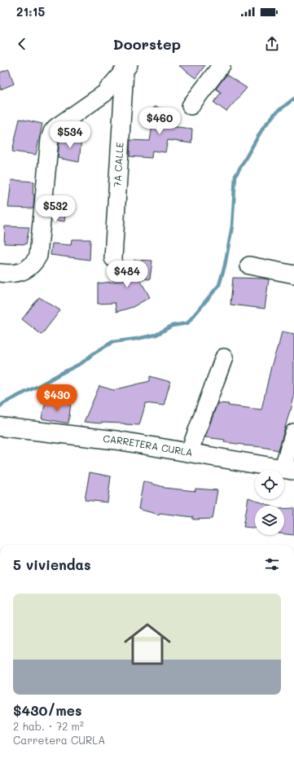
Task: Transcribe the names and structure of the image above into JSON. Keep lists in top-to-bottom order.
{
  "streets": {
    "main road": ["CARRETERA CURLA"],
    "street": ["7A CALLE"]
  },
  "page": {
    "status": "21:15",
    "header": "Doorstep",
    "price": [
      "$460",
      "$534",
      "$532",
      "$484",
      "$430"
    ],
    "heading": "5 viviendas",
    "list": [
      {
        "name": "$430/mes",
        "note": "2 hab. · 72 m² · Carretera CURLA"
      }
    ]
  }
}
